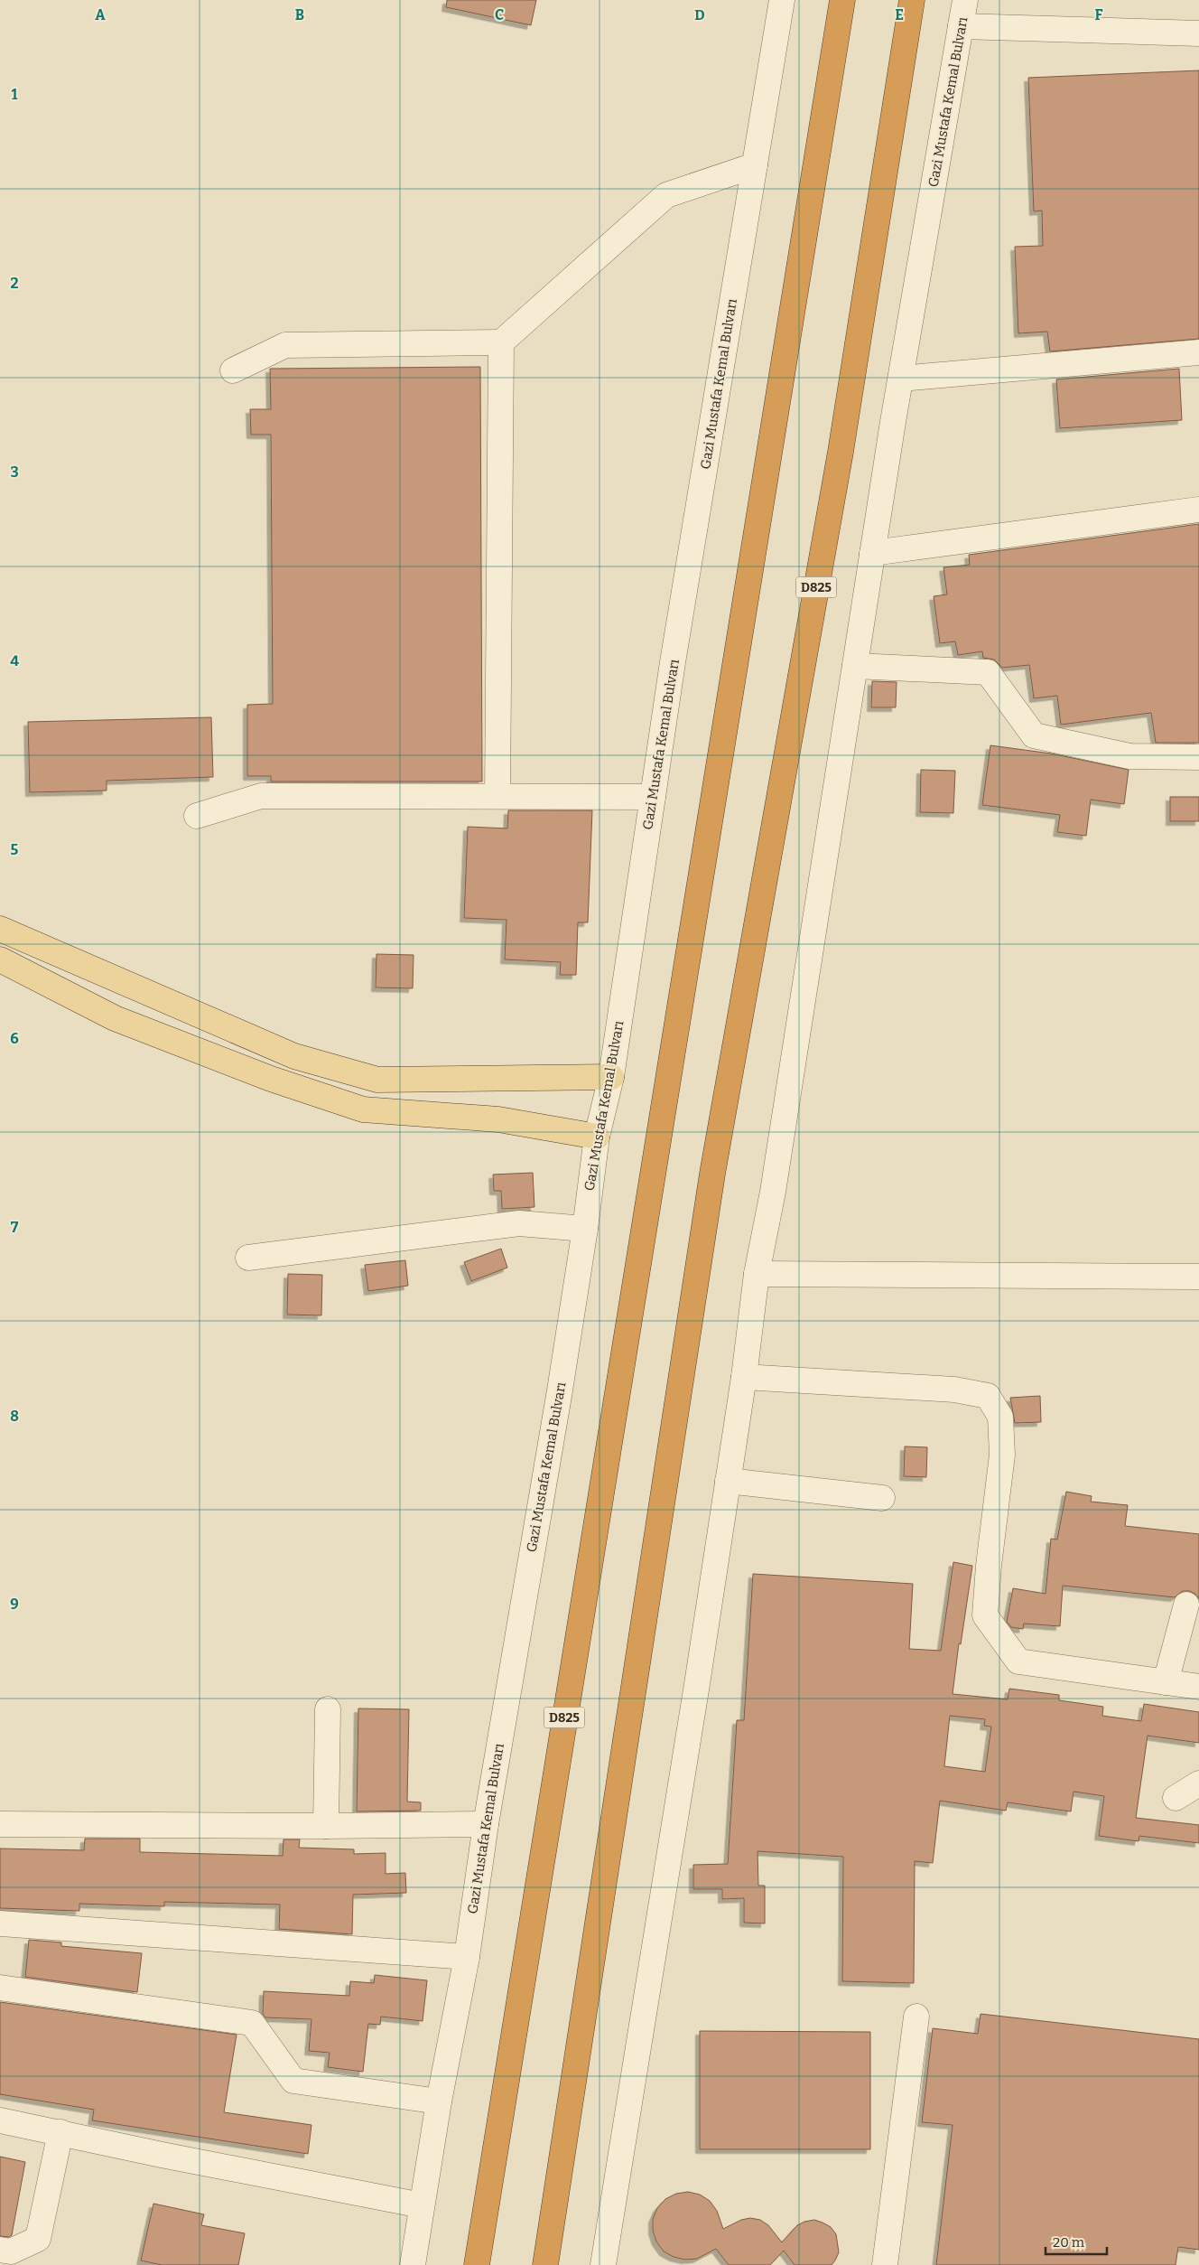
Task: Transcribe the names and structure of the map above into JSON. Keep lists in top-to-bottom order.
{
  "streets": {
    "highway": ["D825"],
    "street": ["Gazi Mustafa Kemal Bulvarı"]
  },
  "scale_bar": "20 m",
  "grid": {
    "columns": [
      "A",
      "B",
      "C",
      "D",
      "E",
      "F"
    ],
    "rows": [
      "1",
      "2",
      "3",
      "4",
      "5",
      "6",
      "7",
      "8",
      "9"
    ]
  }
}
